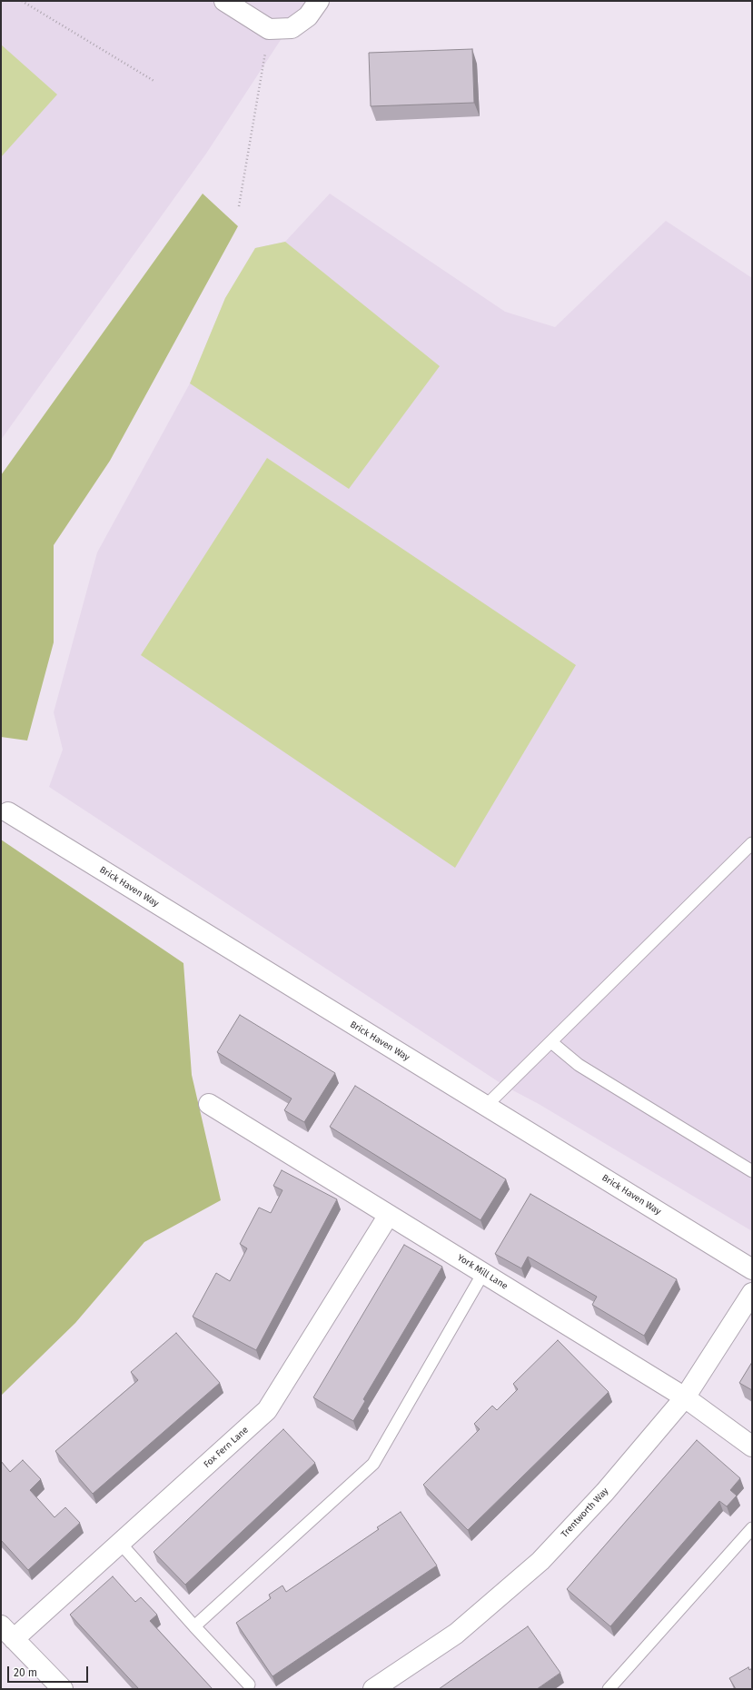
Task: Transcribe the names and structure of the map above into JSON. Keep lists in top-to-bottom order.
{
  "streets": {
    "street": [
      "Brick Haven Way",
      "York Mill Lane",
      "Fox Fern Lane",
      "Trentworth Way"
    ]
  },
  "crossings": [
    ["York Mill Lane", "Fox Fern Lane"],
    ["York Mill Lane", "Trentworth Way"]
  ],
  "scale_bar": "20 m"
}
